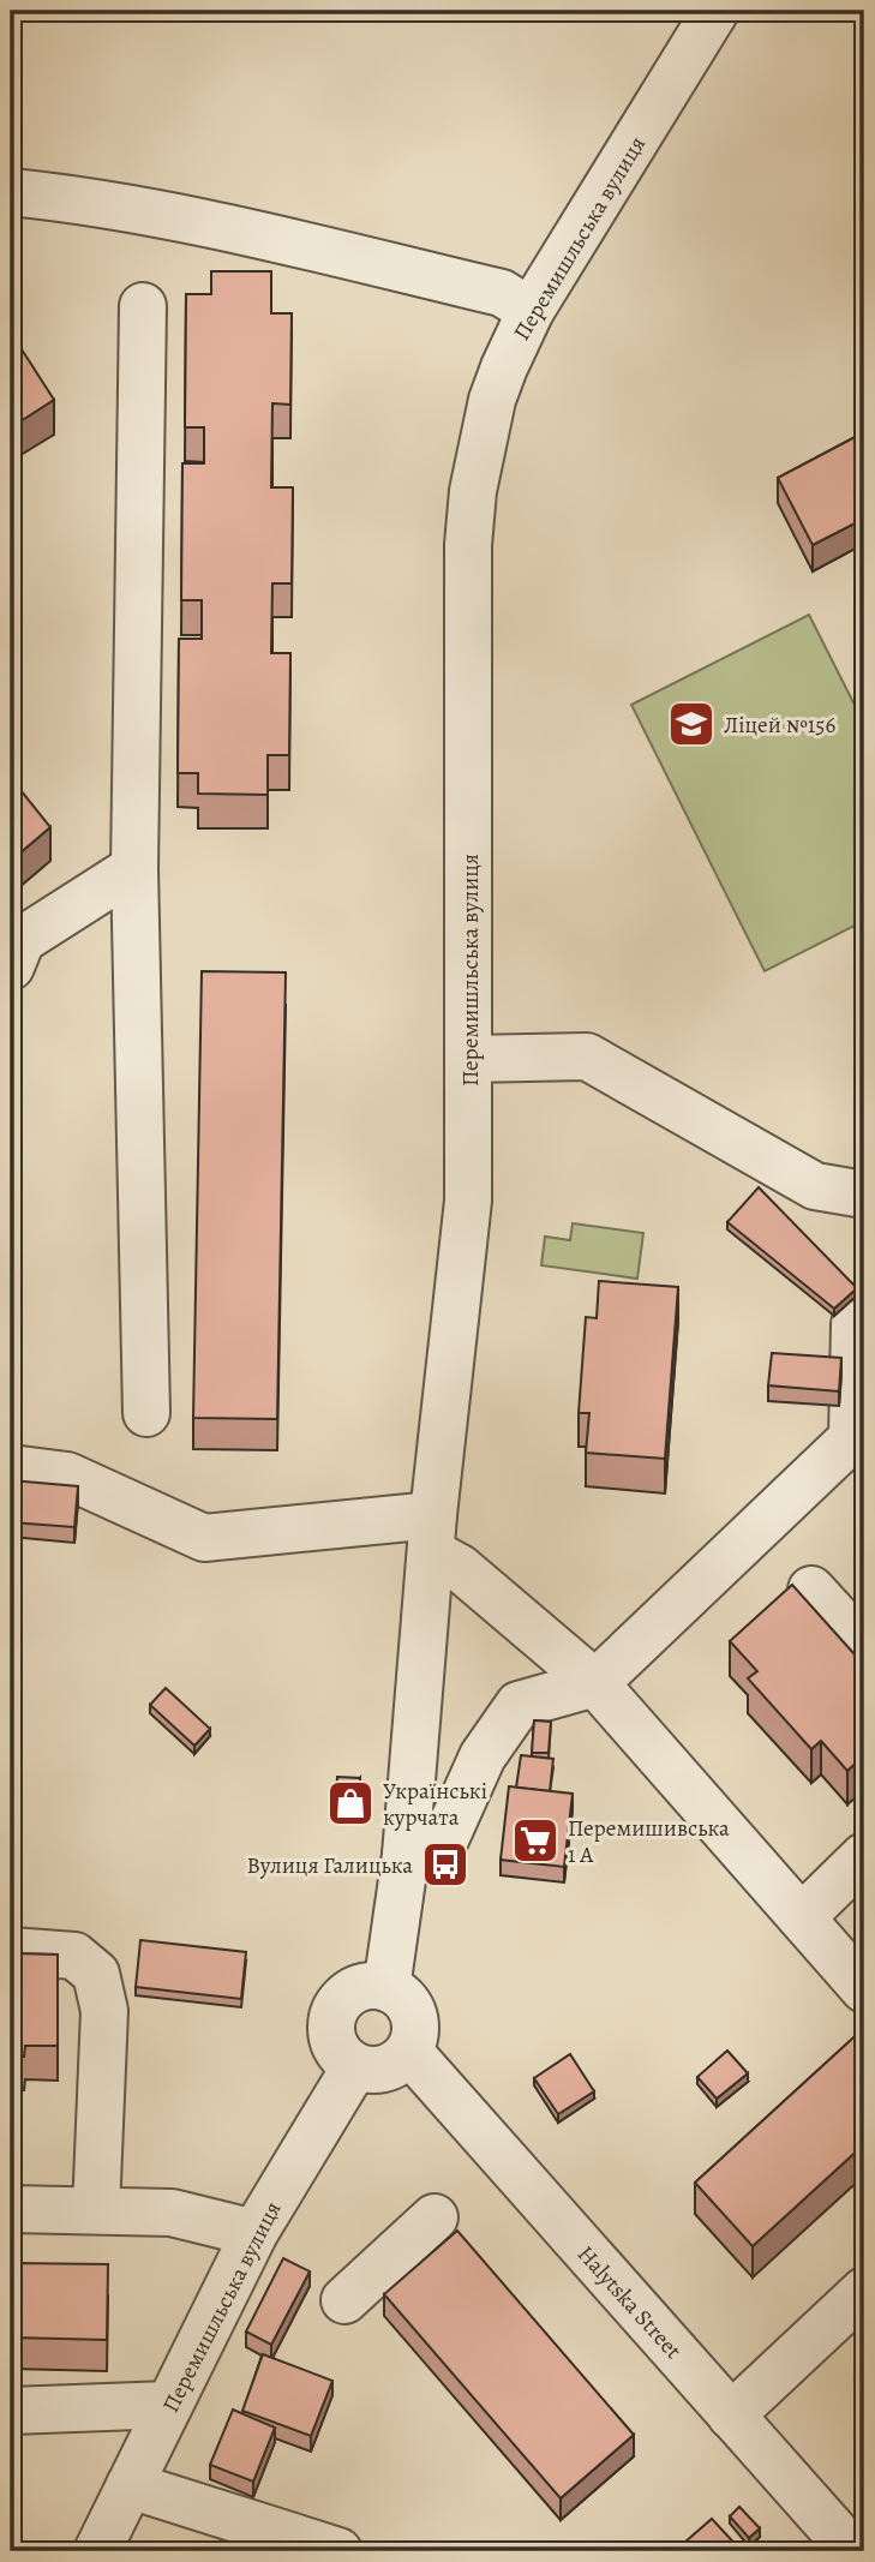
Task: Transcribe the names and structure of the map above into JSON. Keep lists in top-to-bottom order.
{
  "streets": {
    "street": ["Перемишльська вулиця", "Halytska Street"]
  },
  "crossings": [
    ["Перемишльська вулиця", "Halytska Street"]
  ],
  "places": {
    "school or university": ["Ліцей №156"],
    "shop": ["Українські курчата"],
    "supermarket": ["Перемишивська 1 А"],
    "bus stop": ["Вулиця Галицька"]
  }
}
